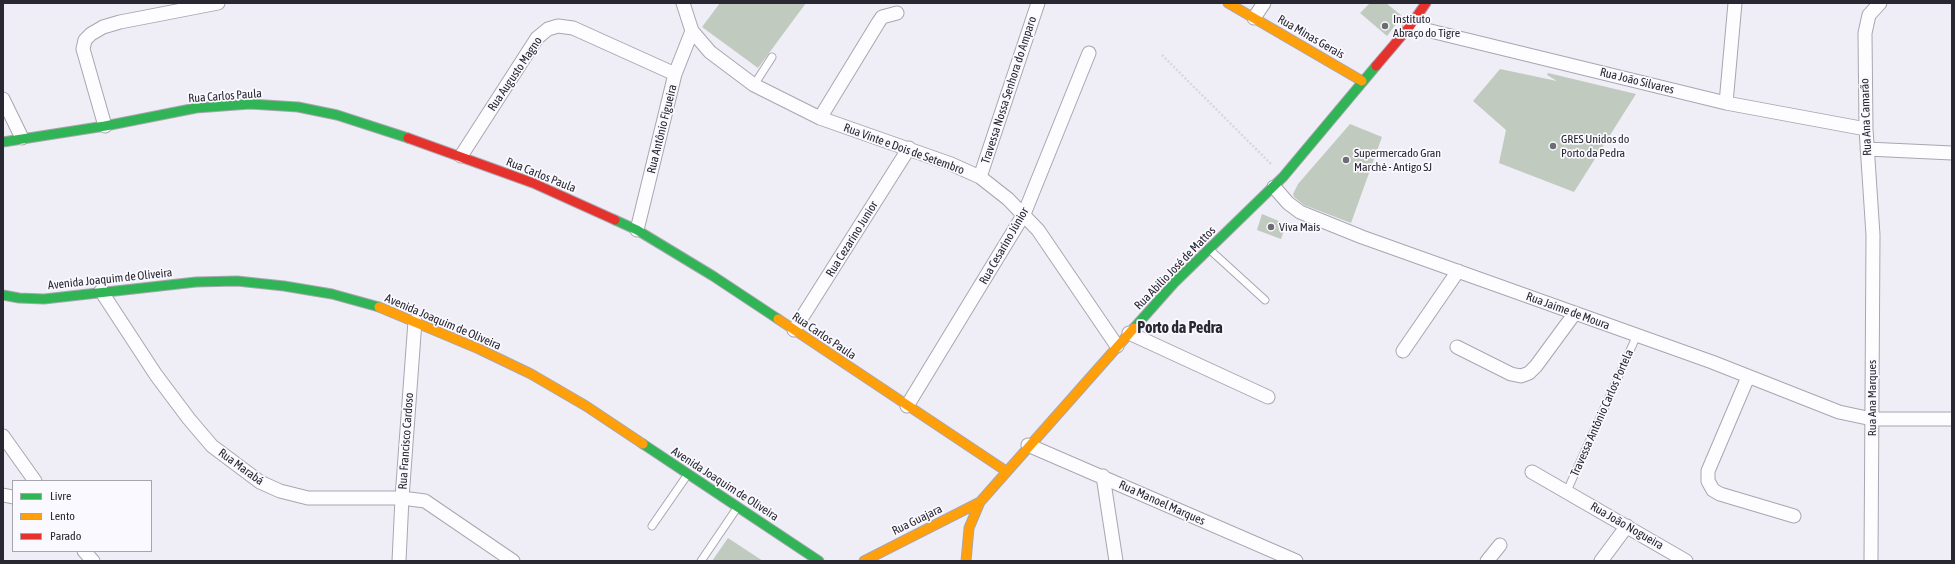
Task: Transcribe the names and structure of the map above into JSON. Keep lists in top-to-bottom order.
{
  "streets": {
    "street": [
      "Rua Minas Gerais",
      "Rua Augusto Magno",
      "Rua João Silvares",
      "Travessa Nossa Senhora do Amparo",
      "Rua Carlos Paula",
      "Rua Ana Camarão",
      "Rua Antônio Figueira",
      "Rua Vinte e Dois de Setembro",
      "Rua Cezarino Junior",
      "Rua Cesarino Júnior",
      "Rua Abilio José de Mattos",
      "Avenida Joaquim de Oliveira",
      "Rua Jaime de Moura",
      "Rua Ana Marques",
      "Rua Francisco Cardoso",
      "Rua Marabá",
      "Rua Manoel Marques",
      "Rua Guajara",
      "Rua João Nogueira"
    ],
    "lane": ["Travessa Antônio Carlos Portela"]
  },
  "crossings": [
    ["Rua Minas Gerais", "Rua Abilio José de Mattos"],
    ["Rua Augusto Magno", "Rua Carlos Paula"],
    ["Rua Augusto Magno", "Rua Antônio Figueira"],
    ["Rua João Silvares", "Rua Ana Camarão"],
    ["Rua João Silvares", "Rua Abilio José de Mattos"],
    ["Travessa Nossa Senhora do Amparo", "Rua Vinte e Dois de Setembro"],
    ["Rua Carlos Paula", "Rua Antônio Figueira"],
    ["Rua Carlos Paula", "Rua Cezarino Junior"],
    ["Rua Carlos Paula", "Rua Cesarino Júnior"],
    ["Rua Carlos Paula", "Rua Abilio José de Mattos"],
    ["Rua Ana Camarão", "Rua Ana Marques"],
    ["Rua Antônio Figueira", "Rua Vinte e Dois de Setembro"],
    ["Rua Vinte e Dois de Setembro", "Rua Cezarino Junior"],
    ["Rua Vinte e Dois de Setembro", "Rua Cesarino Júnior"],
    ["Rua Vinte e Dois de Setembro", "Rua Abilio José de Mattos"],
    ["Rua Abilio José de Mattos", "Rua Jaime de Moura"],
    ["Rua Abilio José de Mattos", "Rua Manoel Marques"],
    ["Rua Abilio José de Mattos", "Rua Guajara"],
    ["Avenida Joaquim de Oliveira", "Rua Francisco Cardoso"],
    ["Avenida Joaquim de Oliveira", "Rua Marabá"],
    ["Rua Jaime de Moura", "Rua Ana Marques"],
    ["Rua Jaime de Moura", "Travessa Antônio Carlos Portela"],
    ["Travessa Antônio Carlos Portela", "Rua João Nogueira"],
    ["Rua Francisco Cardoso", "Rua Marabá"]
  ],
  "districts": ["Porto da Pedra"],
  "places": [
    "Instituto Abraço do Tigre",
    "GRES Unidos do Porto da Pedra",
    "Supermercado Gran Marchè - Antigo SJ",
    "Viva Mais"
  ],
  "legend": ["Livre", "Lento", "Parado"]
}
